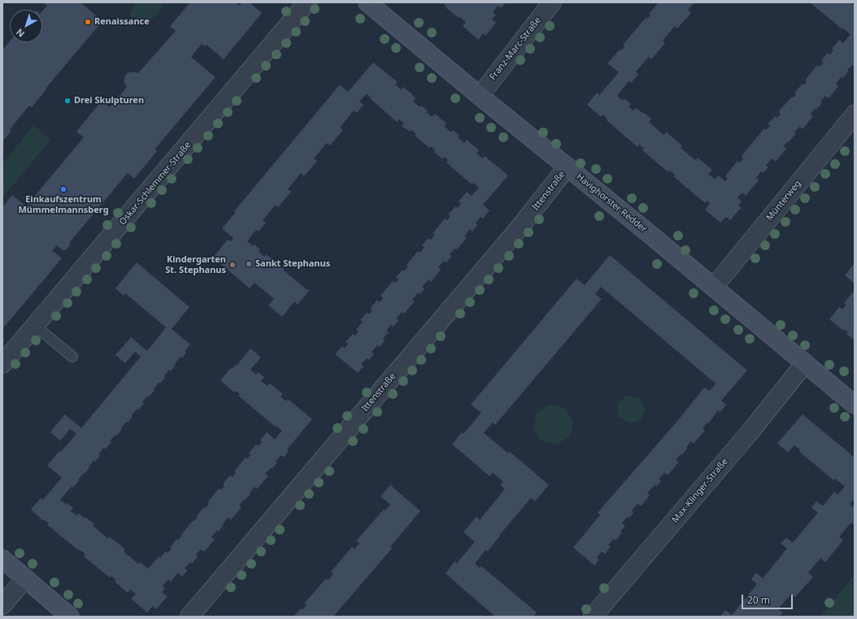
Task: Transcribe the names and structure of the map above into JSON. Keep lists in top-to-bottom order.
{
  "streets": {
    "street": [
      "Franz-Marc-Straße",
      "Oskar-Schlemmer-Straße",
      "Ittenstraße",
      "Münterweg",
      "Havighorster Redder",
      "Max-Klinger-Straße"
    ]
  },
  "crossings": [
    ["Franz-Marc-Straße", "Havighorster Redder"],
    ["Ittenstraße", "Havighorster Redder"],
    ["Münterweg", "Havighorster Redder"],
    ["Havighorster Redder", "Max-Klinger-Straße"]
  ],
  "places": [
    "Renaissance",
    "Drei Skulpturen",
    "Einkaufszentrum Mümmelmannsberg",
    "Sankt Stephanus",
    "Kindergarten St. Stephanus"
  ],
  "scale_bar": "20 m",
  "north": "bottom left"
}
